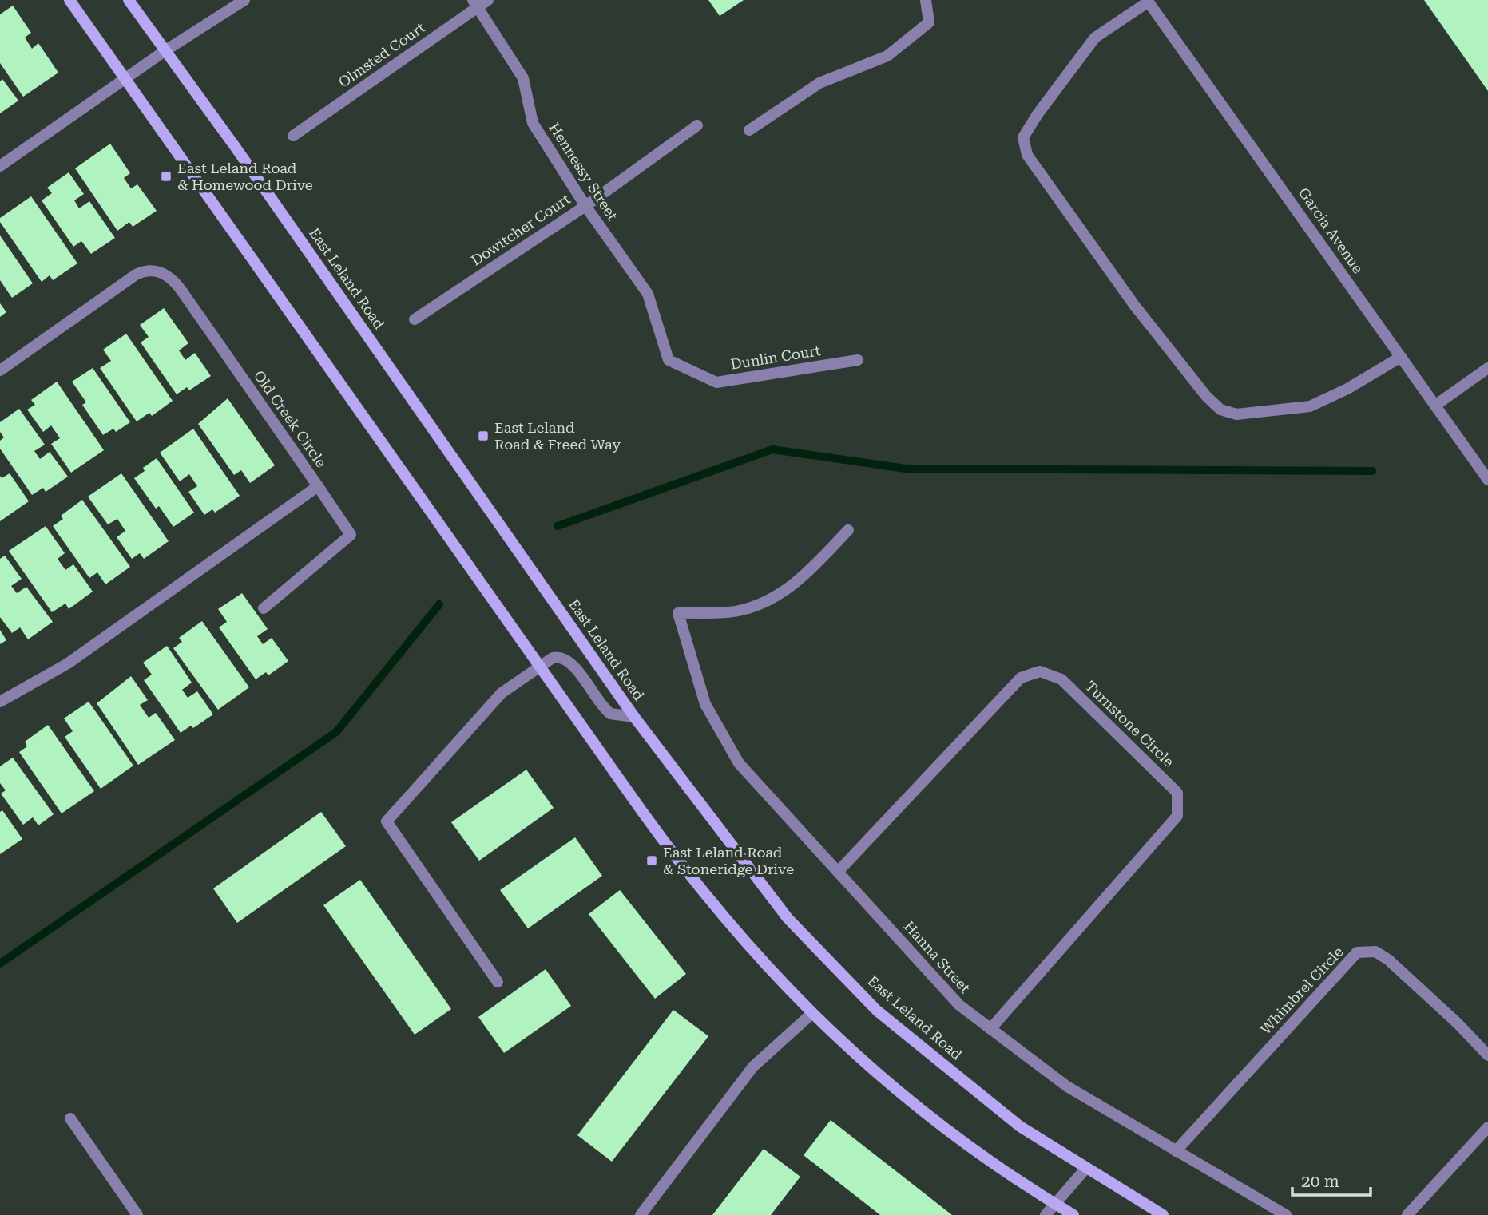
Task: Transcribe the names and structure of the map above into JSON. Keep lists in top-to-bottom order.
{
  "streets": {
    "main road": ["East Leland Road"],
    "street": [
      "Olmsted Court",
      "Hennessy Street",
      "Dowitcher Court",
      "Garcia Avenue",
      "Dunlin Court",
      "Old Creek Circle",
      "Turnstone Circle",
      "Hanna Street",
      "Whimbrel Circle"
    ]
  },
  "crossings": [
    ["Olmsted Court", "Hennessy Street"],
    ["Hennessy Street", "Dowitcher Court"],
    ["Hennessy Street", "Dunlin Court"],
    ["Turnstone Circle", "Hanna Street"],
    ["Hanna Street", "Whimbrel Circle"]
  ],
  "places": {
    "transit": ["East Leland Road & Homewood Drive", "East Leland Road & Freed Way", "East Leland Road & Stoneridge Drive"]
  },
  "scale_bar": "20 m"
}
